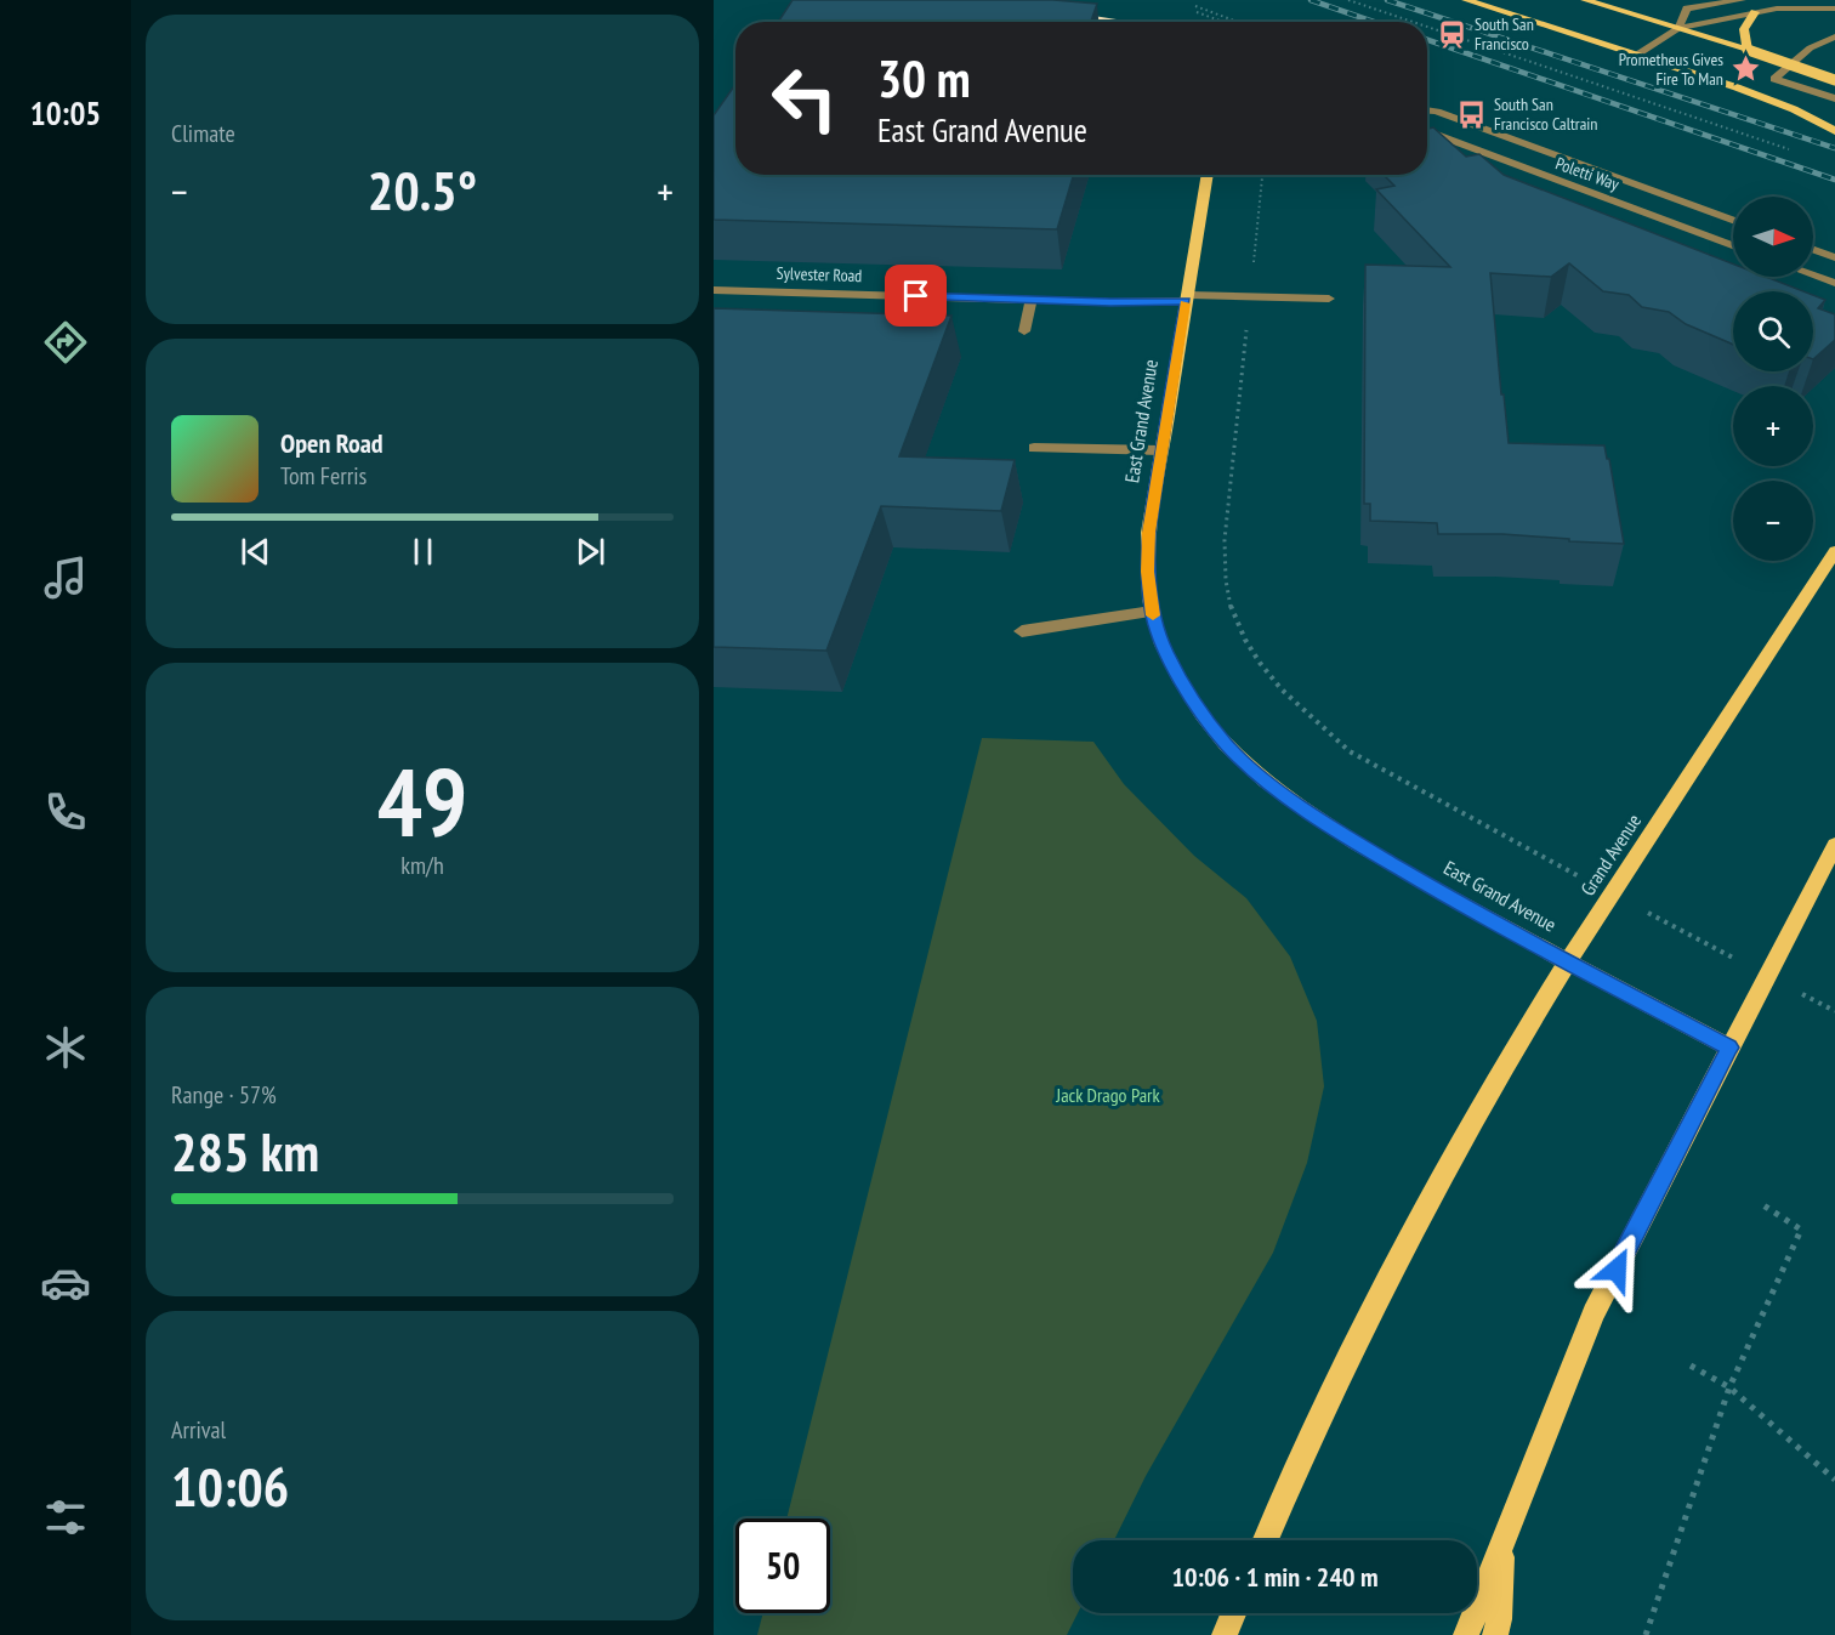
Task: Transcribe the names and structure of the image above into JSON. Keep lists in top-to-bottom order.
{
  "streets": {
    "main road": ["East Grand Avenue", "Grand Avenue"],
    "street": ["Poletti Way", "Sylvester Road"]
  },
  "crossings": [
    ["Sylvester Road", "East Grand Avenue"],
    ["East Grand Avenue", "Grand Avenue"]
  ],
  "parks": ["Jack Drago Park"],
  "places": {
    "station": ["South San Francisco"],
    "place": ["Prometheus Gives Fire To Man"],
    "bus stop": ["South San Francisco Caltrain"]
  },
  "north": "right",
  "page": {
    "tabs": "10:05",
    "tile": [
      "Climate",
      ["49", "km/h"],
      ["Range · 57%", "285 km"],
      ["Arrival", "10:06"]
    ],
    "turn": ["30 m", "East Grand Avenue"],
    "heat": ["−", "20.5°", "+"],
    "map_buttons": ["+", "−"],
    "song": ["Open Road", "Tom Ferris"],
    "limit": "50",
    "trip": "10:06 · 1 min · 240 m"
  }
}
